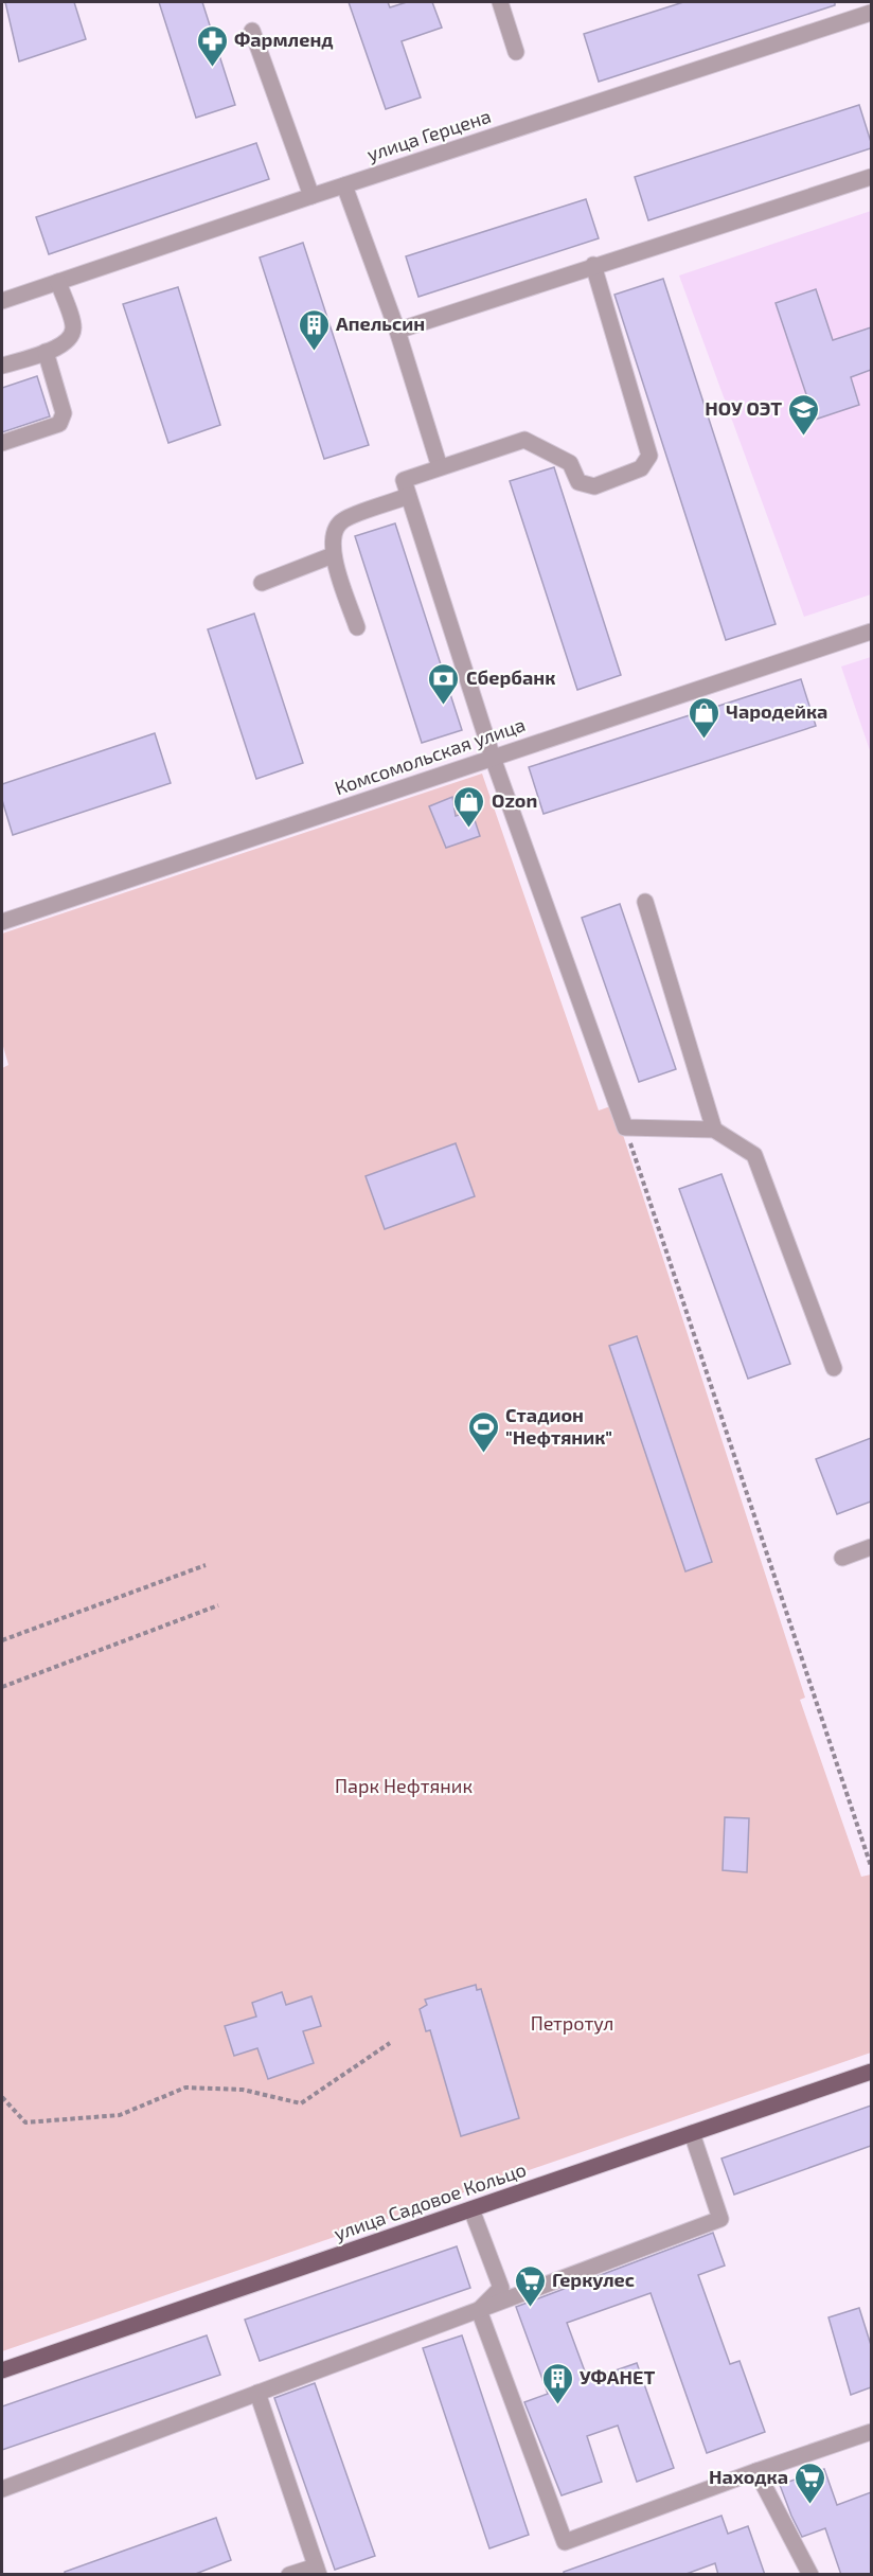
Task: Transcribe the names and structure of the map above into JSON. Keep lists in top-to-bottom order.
{
  "streets": {
    "main road": ["улица Садовое Кольцо"],
    "street": ["улица Герцена", "Комсомольская улица"]
  },
  "parks": ["Парк Нефтяник", "Петротул"],
  "places": {
    "pharmacy": ["Фармленд"],
    "building": ["Апельсин", "УФАНЕТ"],
    "school or university": ["НОУ ОЭТ"],
    "bank": ["Сбербанк"],
    "shop": ["Чародейка", "Ozon"],
    "sports": ["Стадион \"Нефтяник\""],
    "supermarket": ["Геркулес", "Находка"]
  }
}
